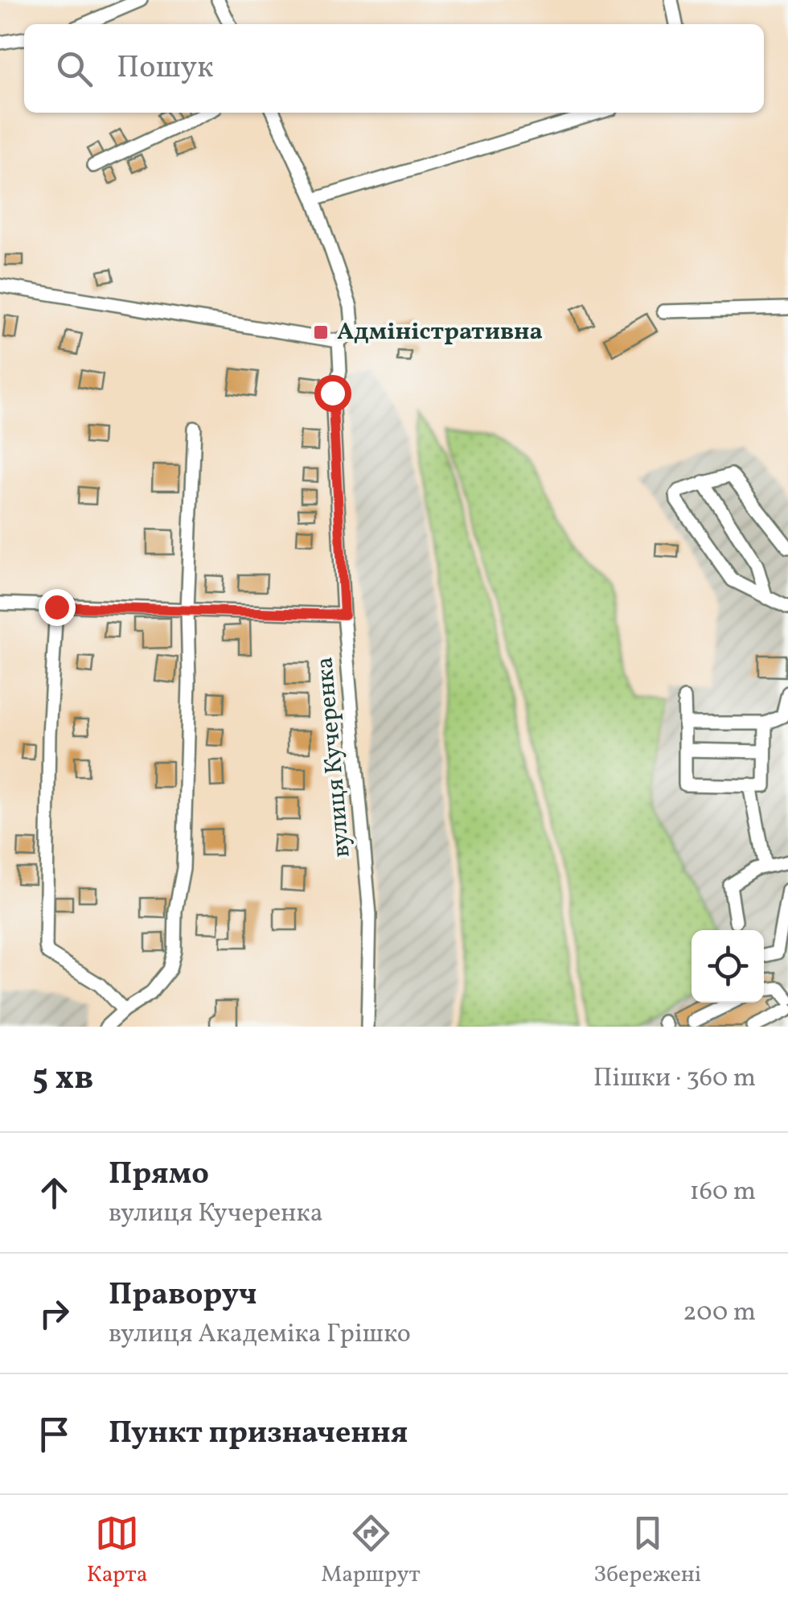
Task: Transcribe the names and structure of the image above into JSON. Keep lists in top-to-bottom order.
{
  "streets": {
    "street": ["вулиця Кучеренка"]
  },
  "places": {
    "transit": ["Адміністративна"]
  },
  "page": {
    "search": "Пошук",
    "heading": ["5 хв", "Пішки · 360 m"],
    "list": [
      ["Прямо", "вулиця Кучеренка", "160 m"],
      ["Праворуч", "вулиця Академіка Грішко", "200 m"],
      "Пункт призначення"
    ],
    "nav": ["Карта", "Маршрут", "Збережені"]
  }
}
